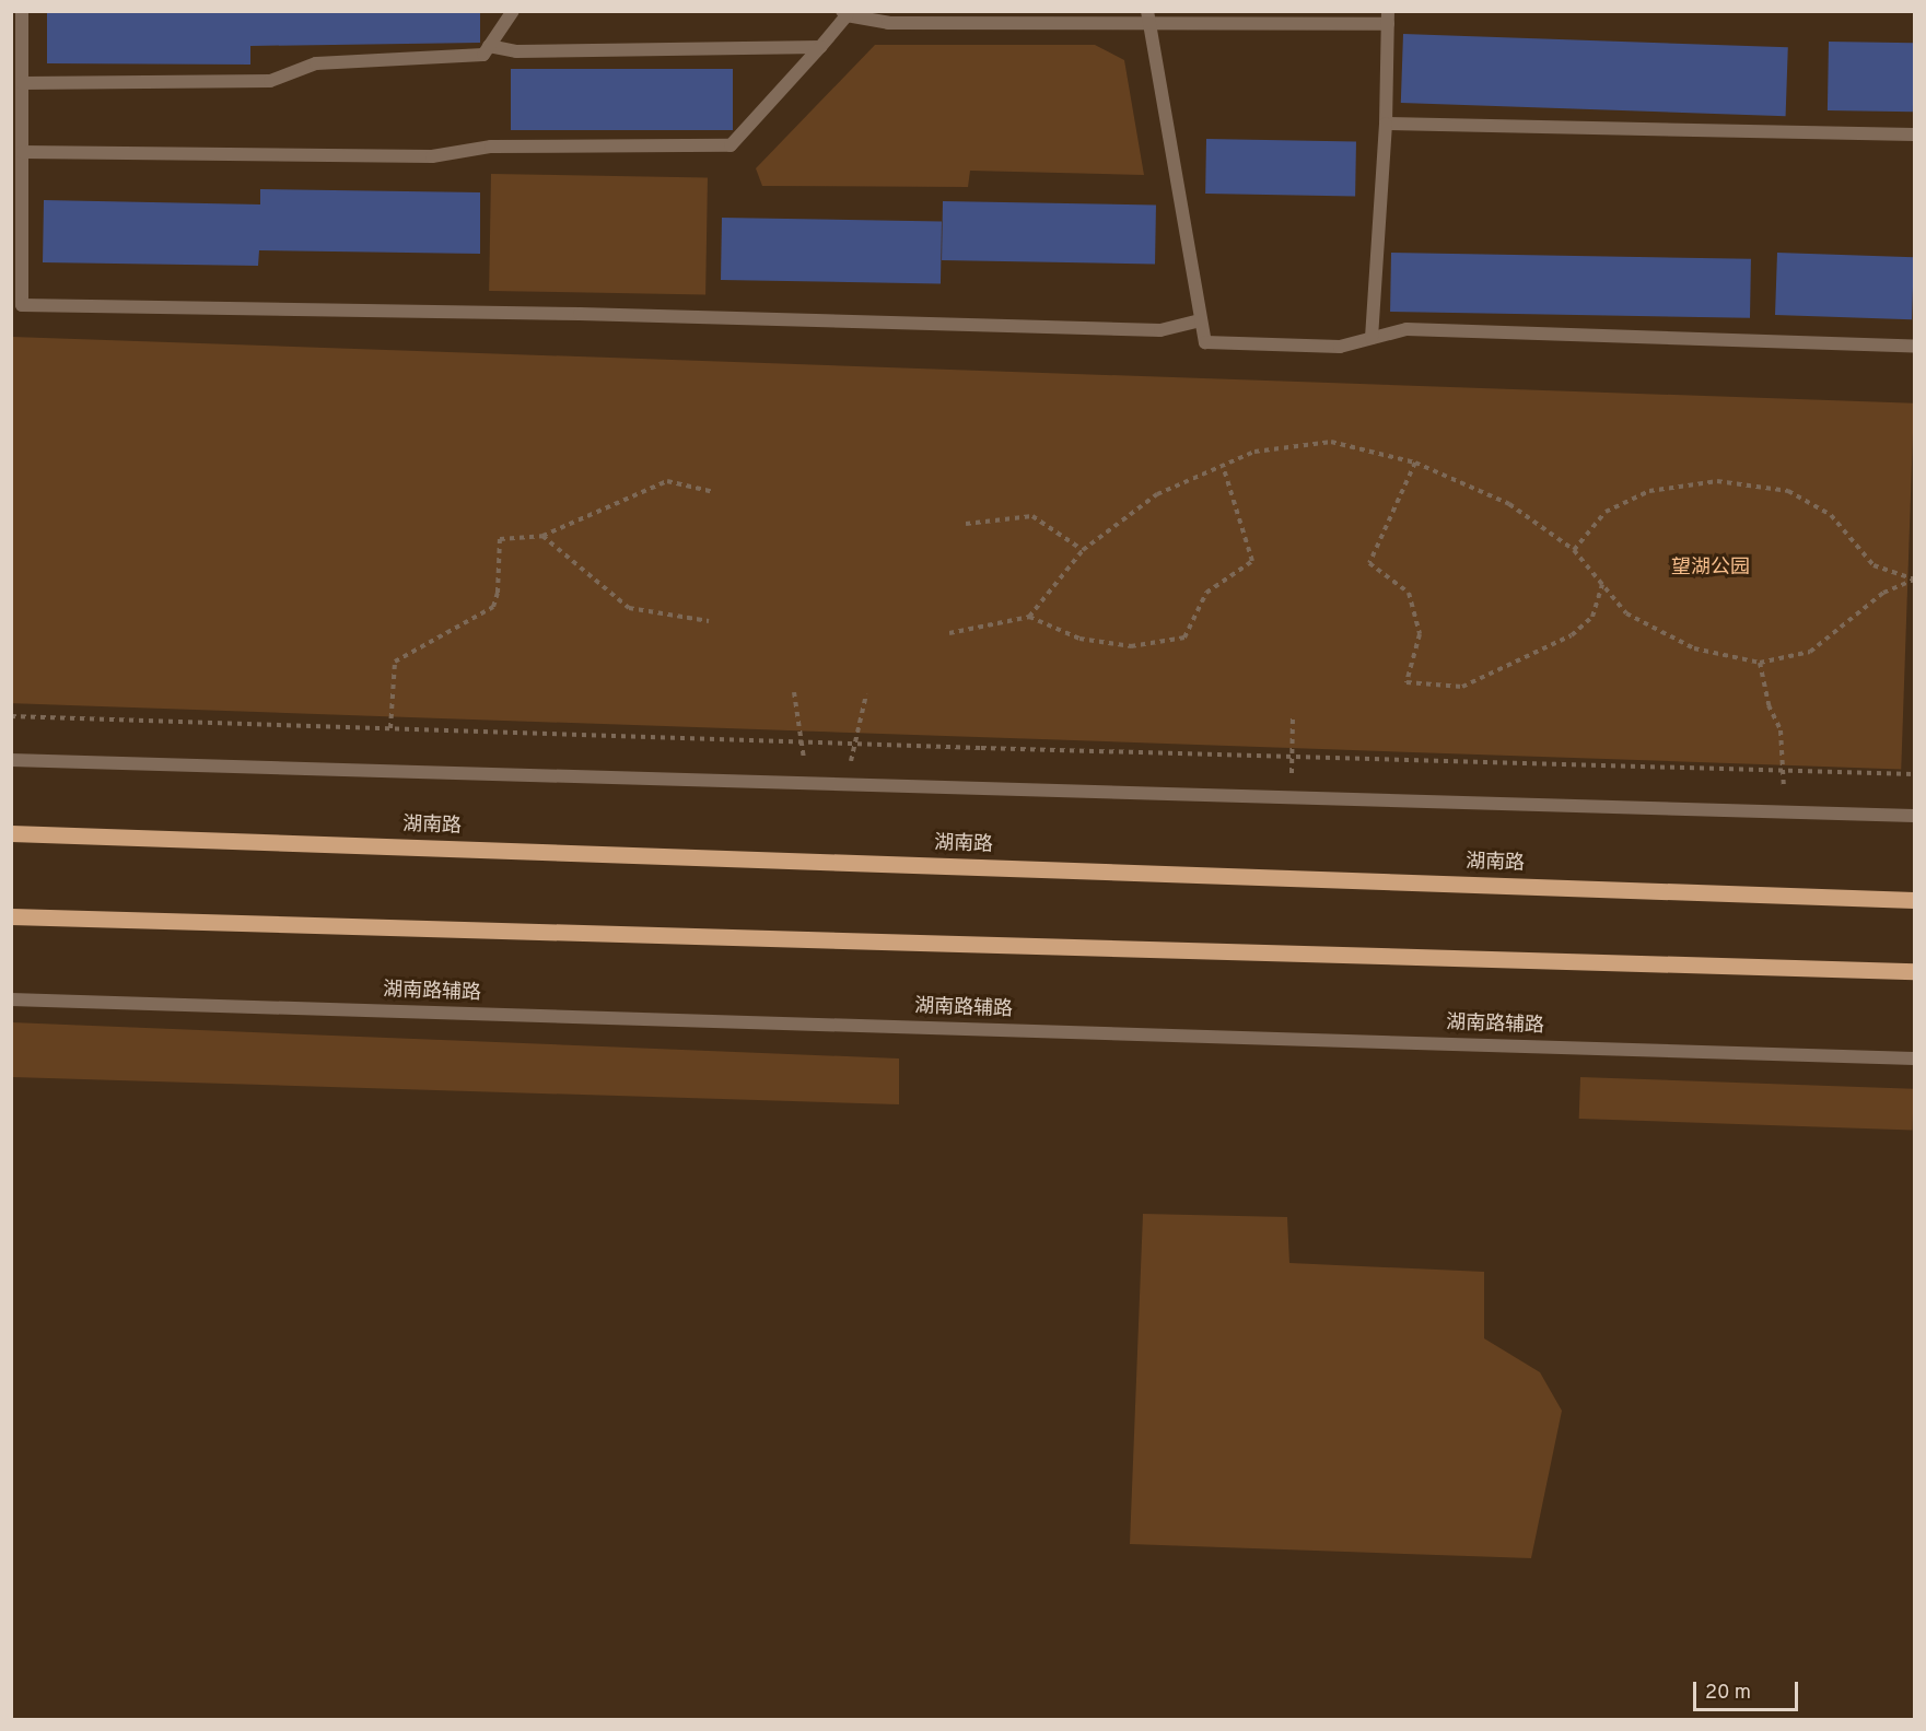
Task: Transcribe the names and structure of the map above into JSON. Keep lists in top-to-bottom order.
{
  "streets": {
    "main road": ["湖南路"],
    "street": ["湖南路辅路"]
  },
  "parks": ["望湖公园"],
  "scale_bar": "20 m"
}
